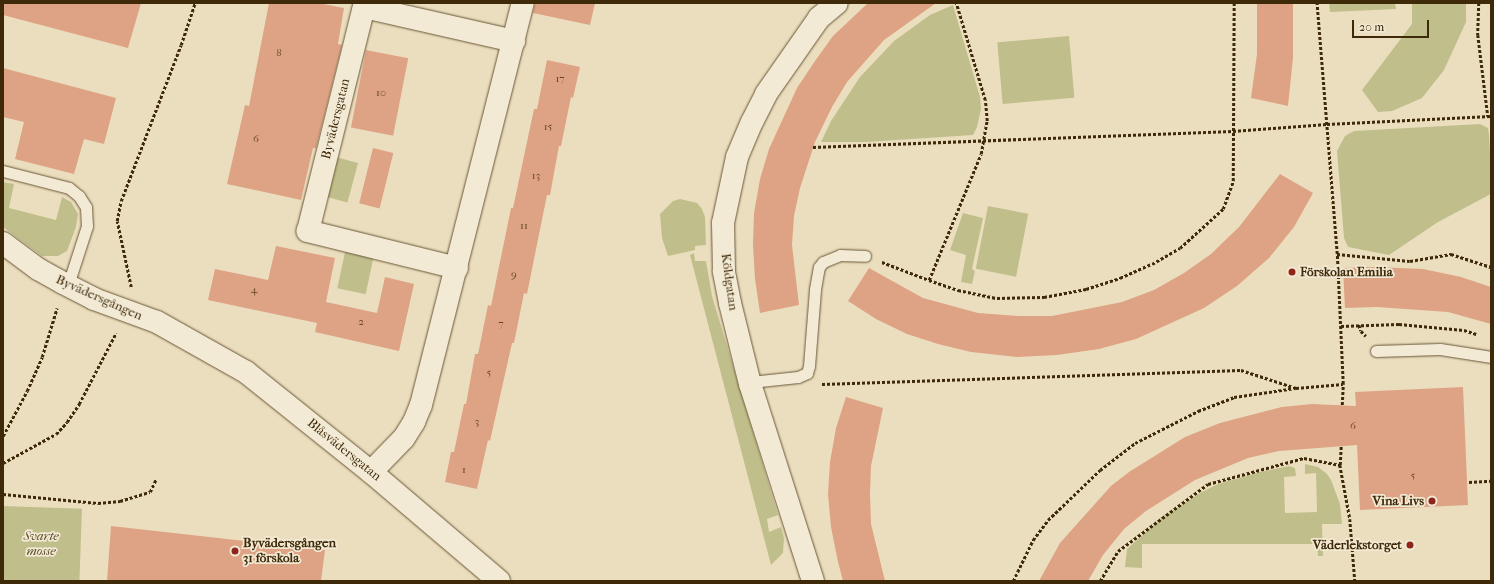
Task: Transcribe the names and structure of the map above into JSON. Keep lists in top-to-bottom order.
{
  "streets": {
    "street": [
      "Byvädersgatan",
      "Köldgatan",
      "Byvädersgången",
      "Blåsvädersgatan"
    ]
  },
  "crossings": [
    ["Byvädersgången", "Blåsvädersgatan"]
  ],
  "parks": ["Svarte mosse"],
  "places": [
    "Förskolan Emilia",
    "Vina Livs",
    "Väderlekstorget",
    "Byvädersgången 31 förskola"
  ],
  "house_numbers": [
    "8",
    "17",
    "10",
    "15",
    "6",
    "13",
    "11",
    "9",
    "4",
    "2",
    "7",
    "5",
    "3",
    "6",
    "1",
    "5"
  ],
  "scale_bar": "20 m"
}
